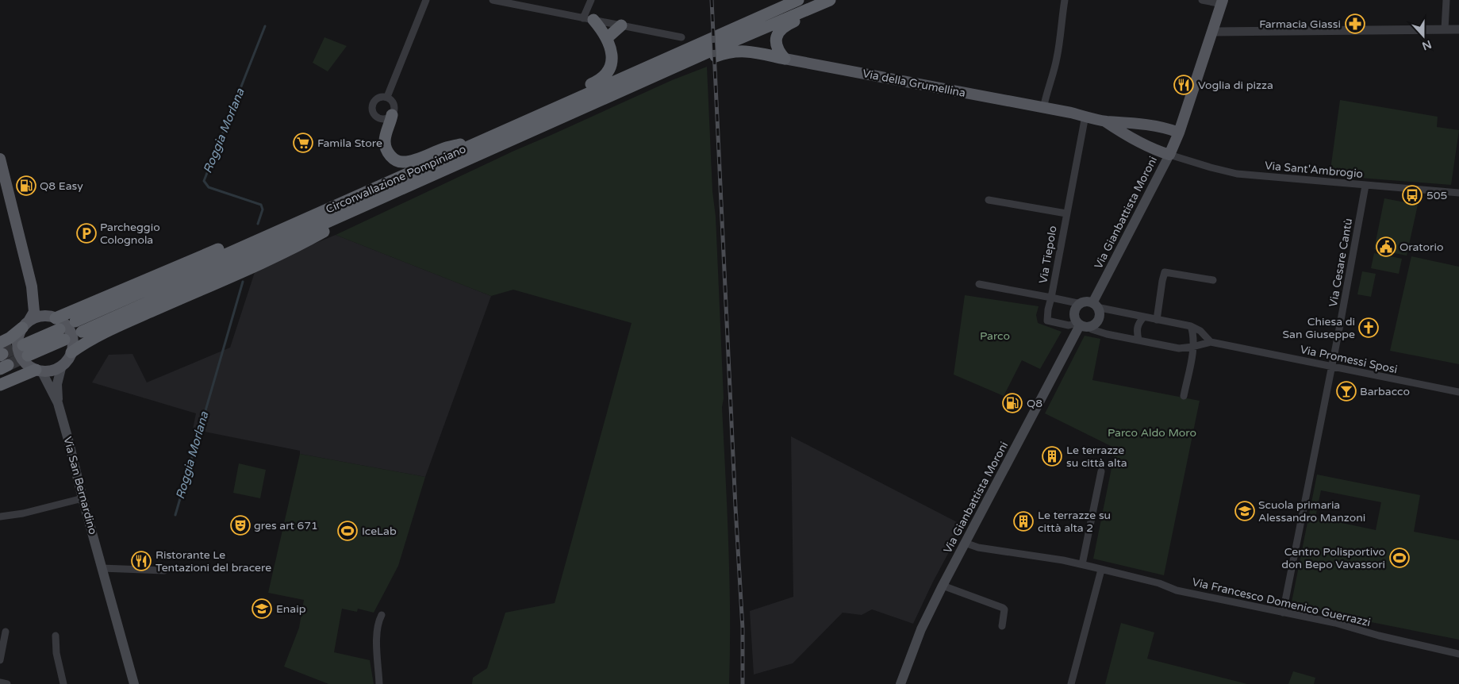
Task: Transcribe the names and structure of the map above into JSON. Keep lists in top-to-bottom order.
{
  "streets": {
    "highway": ["Circonvallazione Pompiniano"],
    "main road": ["Via della Grumellina", "Via Gianbattista Moroni", "Via San Bernardino"],
    "street": [
      "Via Sant'Ambrogio",
      "Via Tiepolo",
      "Via Cesare Cantù",
      "Via Promessi Sposi",
      "Via Francesco Domenico Guerrazzi"
    ]
  },
  "crossings": [
    ["Via della Grumellina", "Via Sant'Ambrogio"],
    ["Via della Grumellina", "Via Gianbattista Moroni"],
    ["Via della Grumellina", "Via Tiepolo"],
    ["Via Sant'Ambrogio", "Via Gianbattista Moroni"],
    ["Via Sant'Ambrogio", "Via Cesare Cantù"],
    ["Via Gianbattista Moroni", "Via Promessi Sposi"],
    ["Via Gianbattista Moroni", "Via Francesco Domenico Guerrazzi"],
    ["Via Cesare Cantù", "Via Promessi Sposi"],
    ["Via Cesare Cantù", "Via Francesco Domenico Guerrazzi"]
  ],
  "water": ["Roggia Morlana"],
  "parks": ["Parco", "Parco Aldo Moro"],
  "places": {
    "pharmacy": ["Farmacia Giassi"],
    "restaurant": ["Voglia di pizza", "Ristorante Le Tentazioni del bracere"],
    "supermarket": ["Famila Store"],
    "fuel station": ["Q8 Easy", "Q8"],
    "bus stop": ["505"],
    "parking": ["Parcheggio Colognola"],
    "public building": ["Oratorio"],
    "church": ["Chiesa di San Giuseppe"],
    "bar": ["Barbacco"],
    "building": ["Le terrazze su città alta", "Le terrazze su città alta 2"],
    "school or university": ["Scuola primaria Alessandro Manzoni", "Enaip"],
    "theatre": ["gres art 671"],
    "sports": ["IceLab", "Centro Polisportivo don Bepo Vavassori"]
  },
  "north": "bottom"
}
